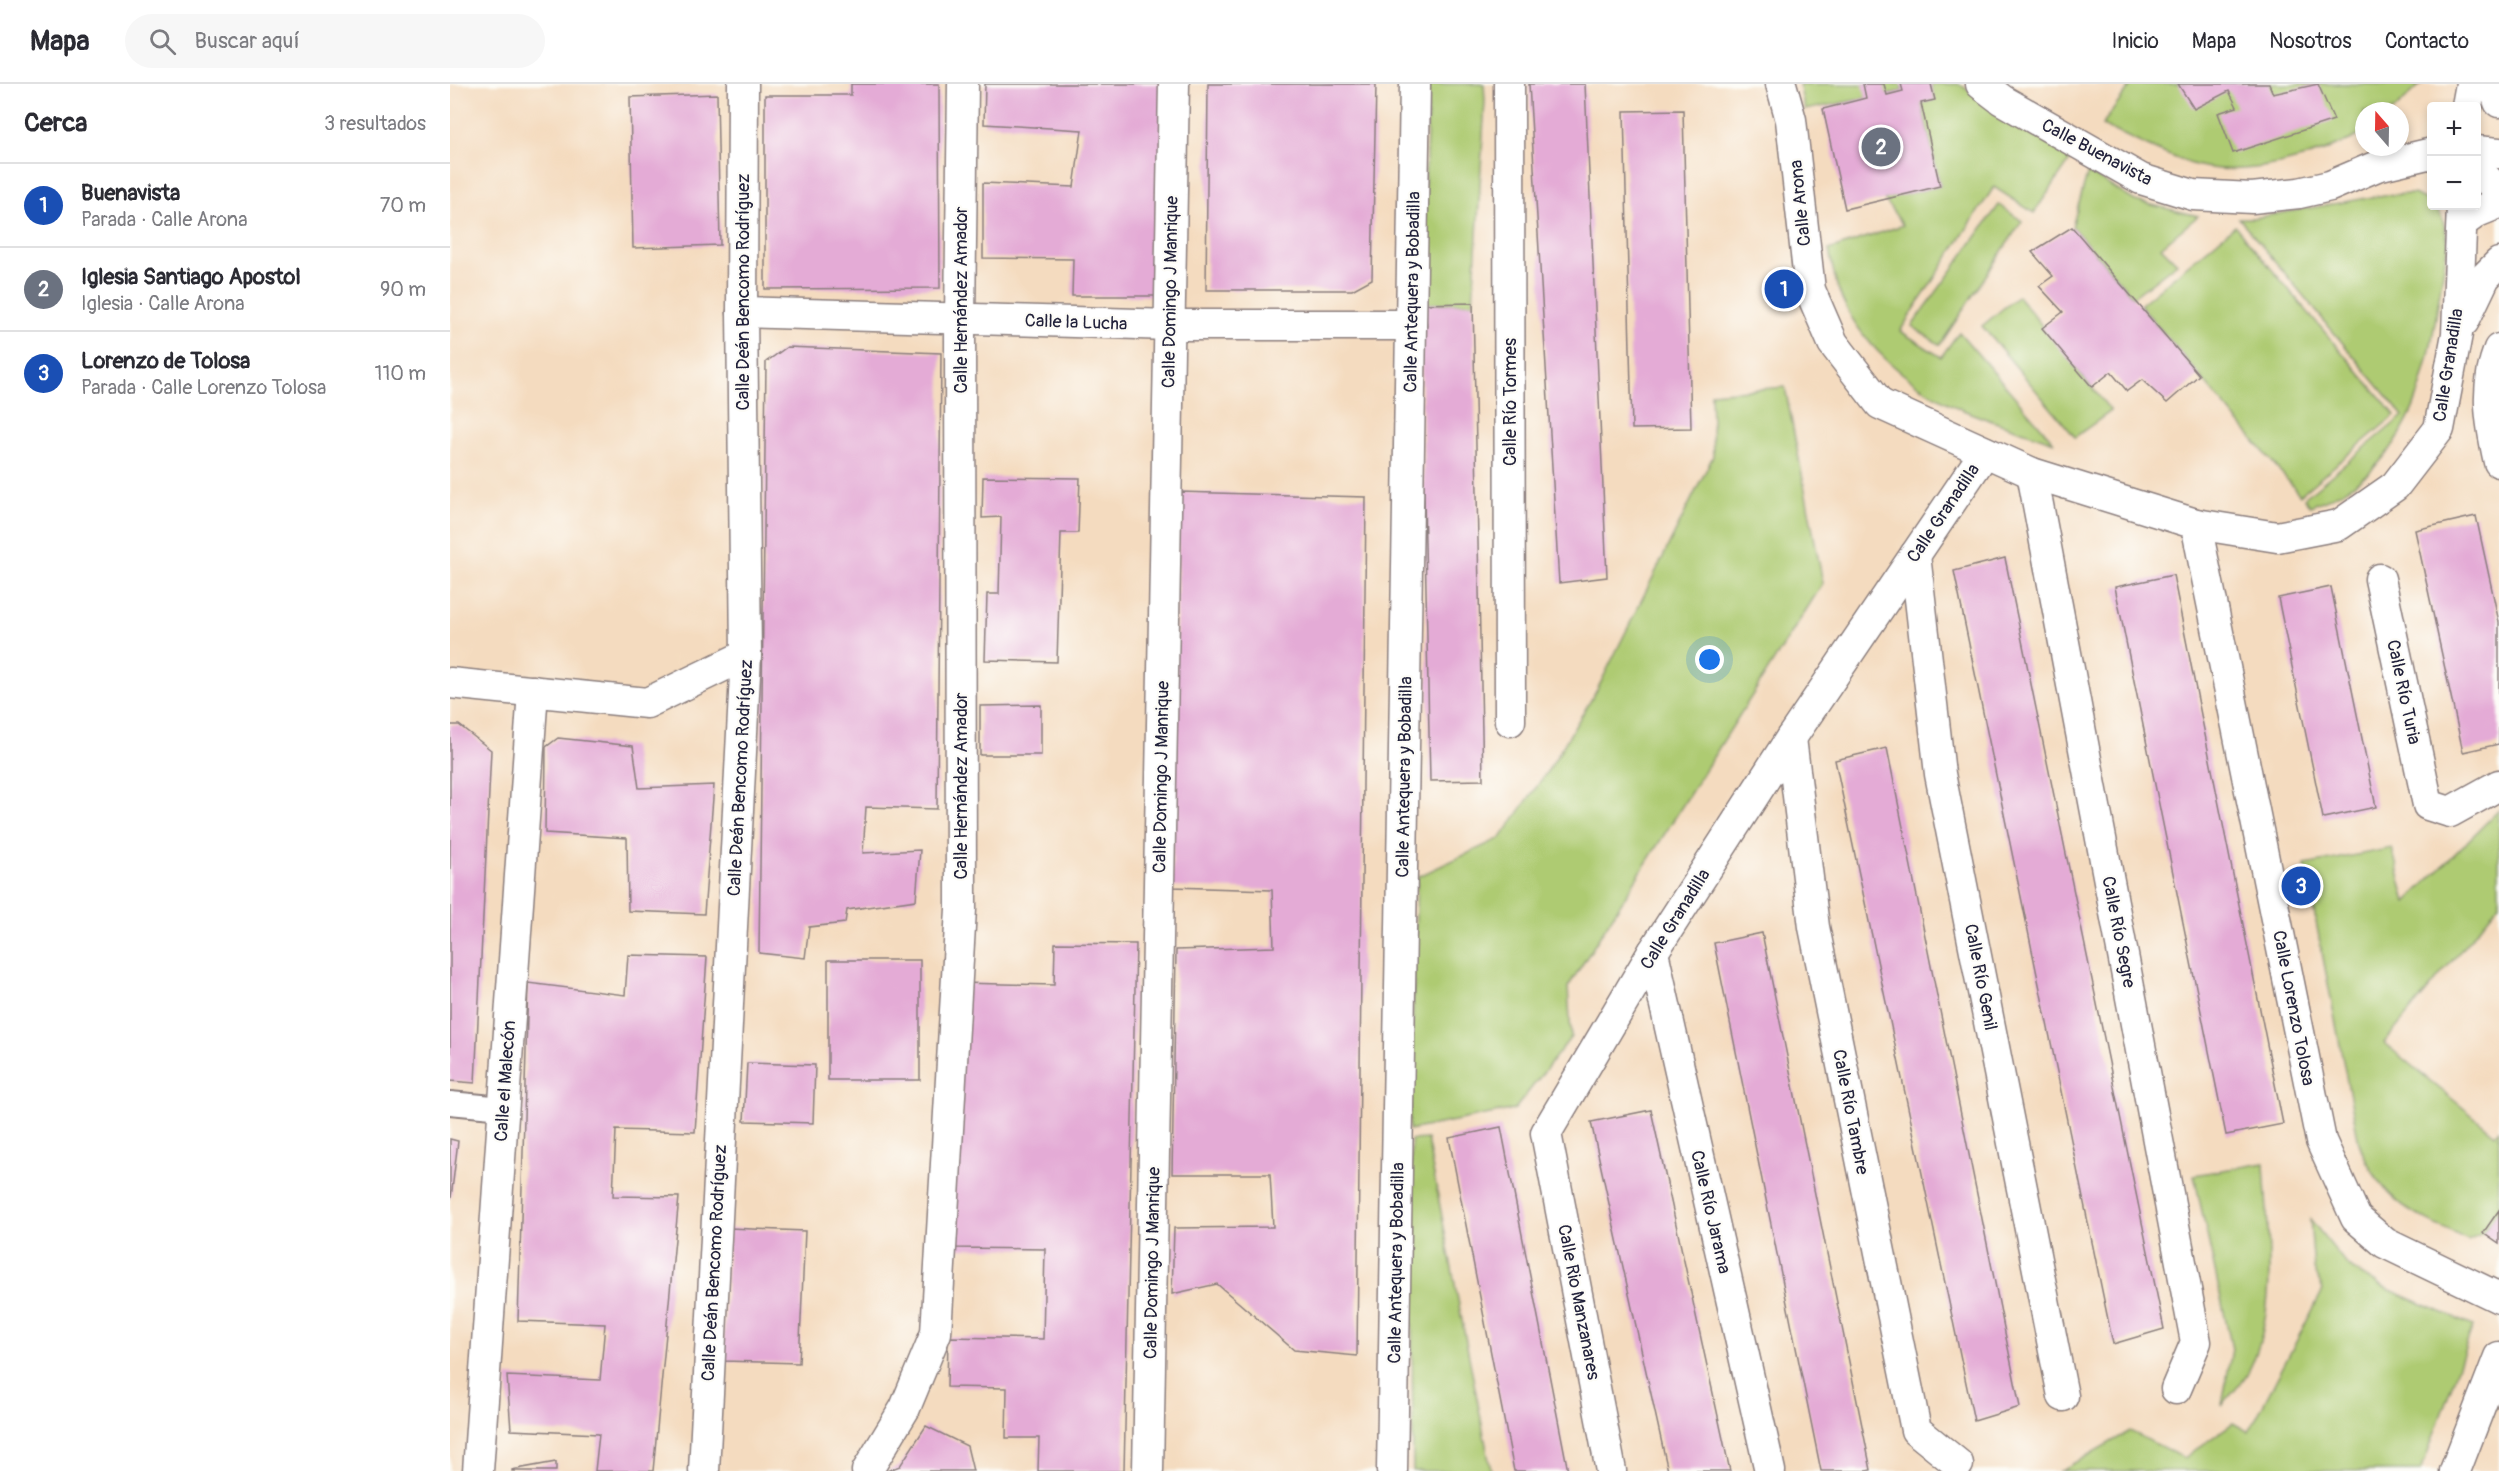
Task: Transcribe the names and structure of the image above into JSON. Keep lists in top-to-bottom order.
{
  "streets": {
    "street": [
      "Calle Buenavista",
      "Calle Arona",
      "Calle Deán Bencomo Rodríguez",
      "Calle Domingo J Manrique",
      "Calle Antequera y Bobadilla",
      "Calle Hernández Amador",
      "Calle la Lucha",
      "Calle Granadilla",
      "Calle Río Tormes",
      "Calle Río Turia",
      "Calle Río Segre",
      "Calle Río Genil",
      "Calle Lorenzo Tolosa",
      "Calle el Malecón",
      "Calle Río Tambre",
      "Calle Río Jarama",
      "Calle Rio Manzanares"
    ]
  },
  "crossings": [
    ["Calle Arona", "Calle Granadilla"],
    ["Calle Deán Bencomo Rodríguez", "Calle la Lucha"],
    ["Calle Domingo J Manrique", "Calle la Lucha"],
    ["Calle Antequera y Bobadilla", "Calle la Lucha"],
    ["Calle Hernández Amador", "Calle la Lucha"],
    ["Calle Granadilla", "Calle Río Segre"],
    ["Calle Granadilla", "Calle Río Genil"],
    ["Calle Granadilla", "Calle Lorenzo Tolosa"],
    ["Calle Granadilla", "Calle Río Tambre"],
    ["Calle Granadilla", "Calle Río Jarama"],
    ["Calle Granadilla", "Calle Rio Manzanares"]
  ],
  "north": "top",
  "page": {
    "header": "Mapa",
    "search": "Buscar aquí",
    "nav": [
      "Inicio",
      "Mapa",
      "Nosotros",
      "Contacto"
    ],
    "heading": ["Cerca", "3 resultados"],
    "map_buttons": ["+", "−"],
    "pins": ["2", "1", "3"],
    "list": [
      {
        "mark": "1",
        "name": "Buenavista",
        "note": "Parada · Calle Arona",
        "value": "70 m"
      },
      {
        "mark": "2",
        "name": "Iglesia Santiago Apostol",
        "note": "Iglesia · Calle Arona",
        "value": "90 m"
      },
      {
        "mark": "3",
        "name": "Lorenzo de Tolosa",
        "note": "Parada · Calle Lorenzo Tolosa",
        "value": "110 m"
      }
    ]
  }
}
